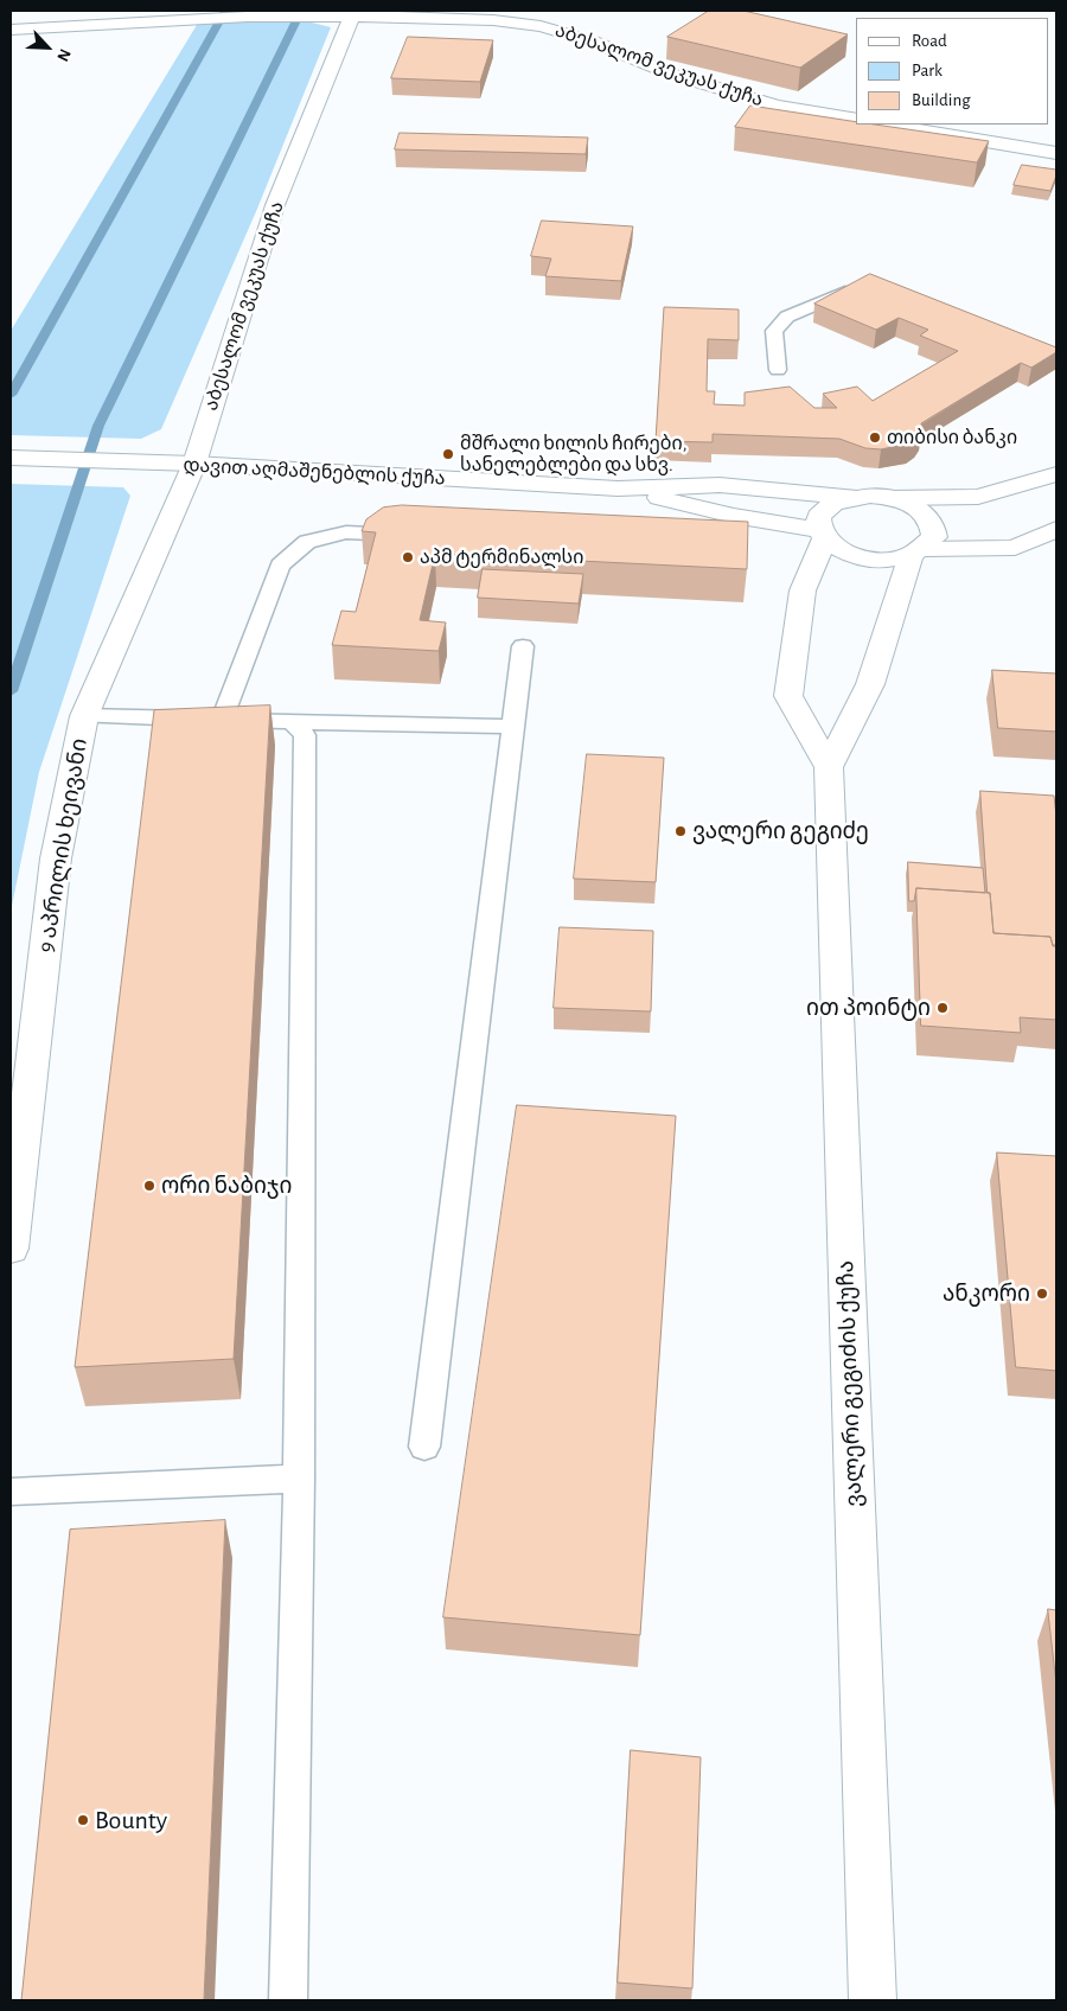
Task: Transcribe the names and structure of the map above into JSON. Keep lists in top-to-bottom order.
{
  "streets": {
    "street": [
      "აბესალომ ვეკუას ქუჩა",
      "დავით აღმაშენებლის ქუჩა",
      "9 აპრილის ხეივანი",
      "ვალერი გეგიძის ქუჩა"
    ]
  },
  "crossings": [
    ["აბესალომ ვეკუას ქუჩა", "დავით აღმაშენებლის ქუჩა"],
    ["აბესალომ ვეკუას ქუჩა", "9 აპრილის ხეივანი"],
    ["დავით აღმაშენებლის ქუჩა", "9 აპრილის ხეივანი"],
    ["დავით აღმაშენებლის ქუჩა", "ვალერი გეგიძის ქუჩა"]
  ],
  "places": [
    "თიბისი ბანკი",
    "მშრალი ხილის ჩირები, სანელებლები და სხვ.",
    "აპმ ტერმინალსი",
    "ვალერი გეგიძე",
    "ით პოინტი",
    "ორი ნაბიჯი",
    "ანკორი",
    "Bounty"
  ],
  "legend": ["Road", "Park", "Building"],
  "north": "bottom right"
}
